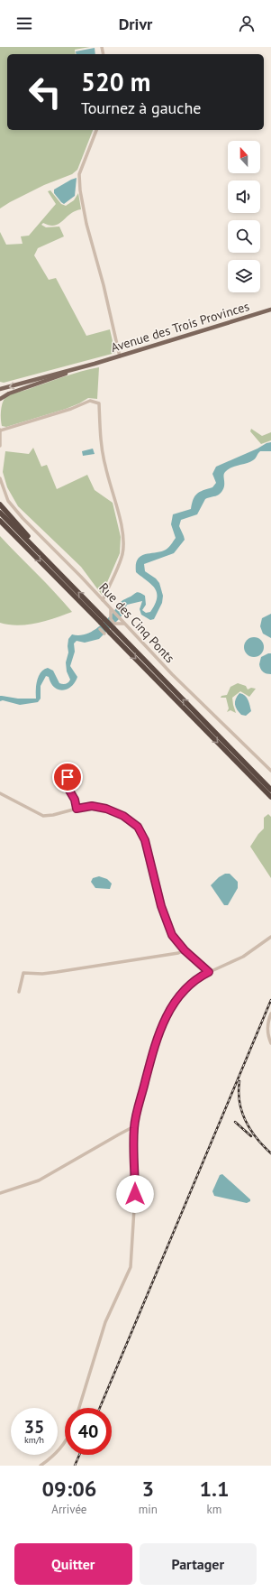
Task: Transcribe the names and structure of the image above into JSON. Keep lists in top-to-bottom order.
{
  "streets": {
    "main road": ["Avenue des Trois Provinces"],
    "street": ["Rue des Cinq Ponts"]
  },
  "north": "top",
  "page": {
    "header": "Drivr",
    "turn": ["520 m", "Tournez à gauche"],
    "speed": "35 km/h",
    "limit": "40",
    "eta": [
      "09:06",
      "Arrivée",
      "3",
      "min",
      "1.1",
      "km"
    ],
    "buttons": ["Quitter", "Partager"]
  }
}
